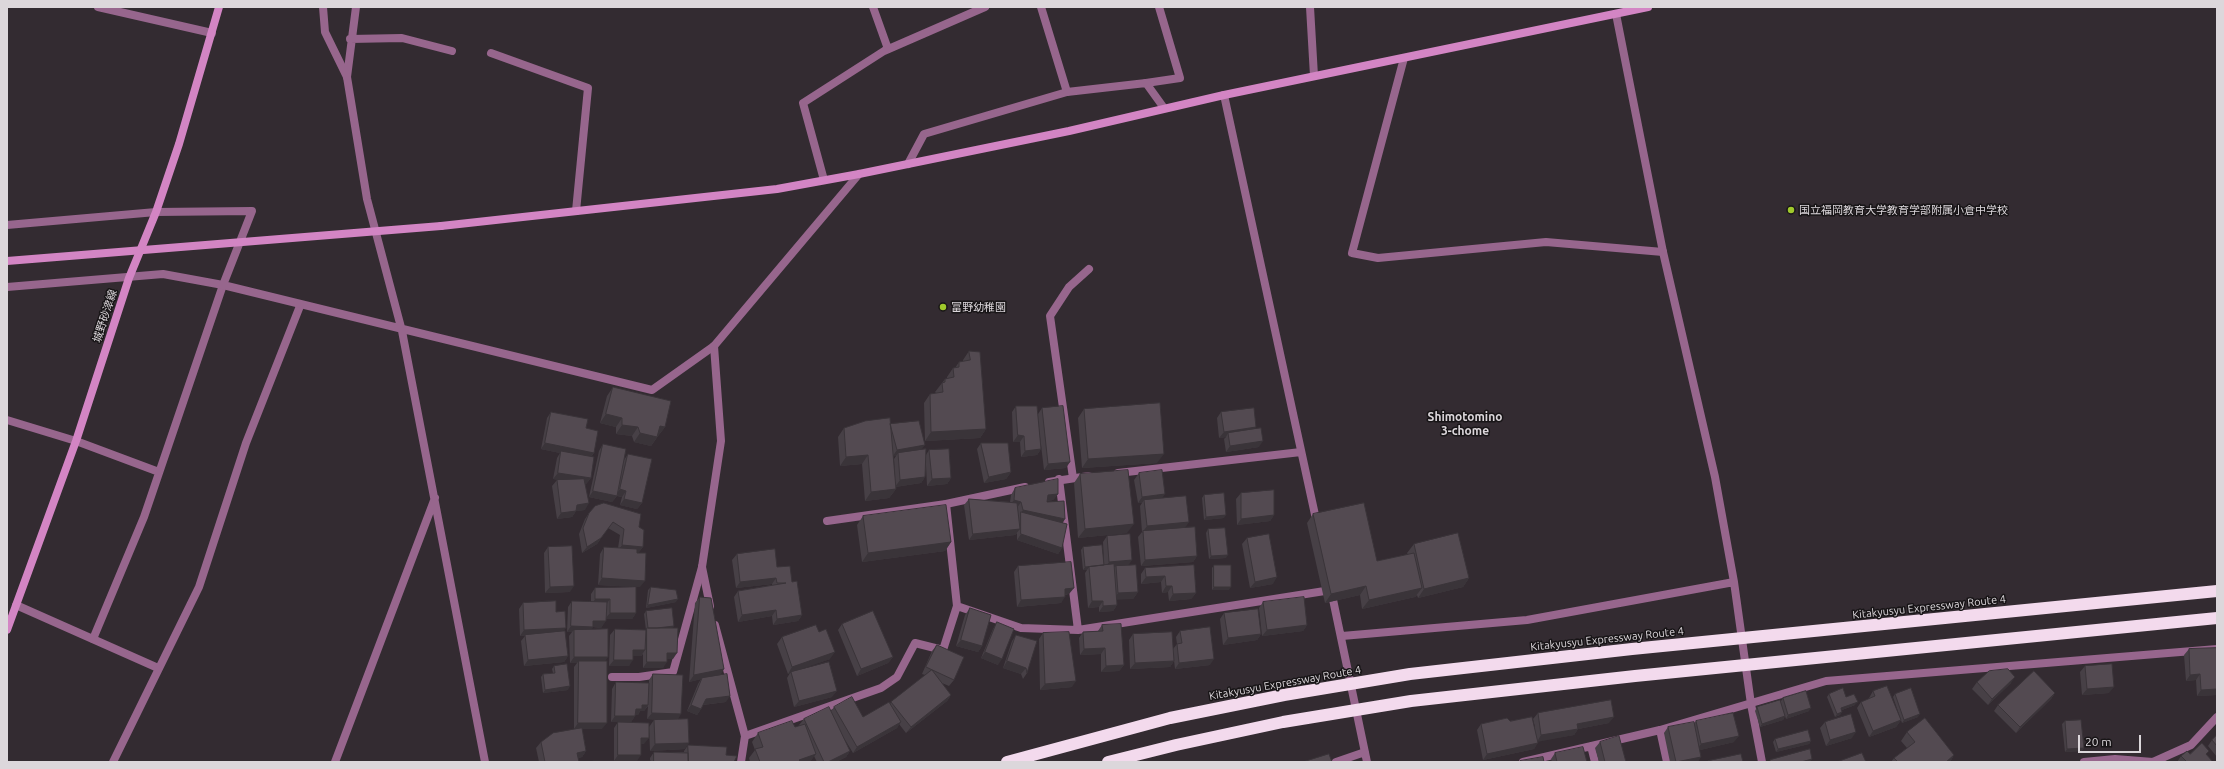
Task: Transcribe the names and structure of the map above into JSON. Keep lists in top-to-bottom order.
{
  "streets": {
    "highway": ["Kitakyusyu Expressway Route 4"],
    "street": ["城野砂津線"]
  },
  "districts": ["Shimotomino 3-chome"],
  "places": ["国立福岡教育大学教育学部附属小倉中学校", "富野幼稚園"],
  "scale_bar": "20 m"
}
